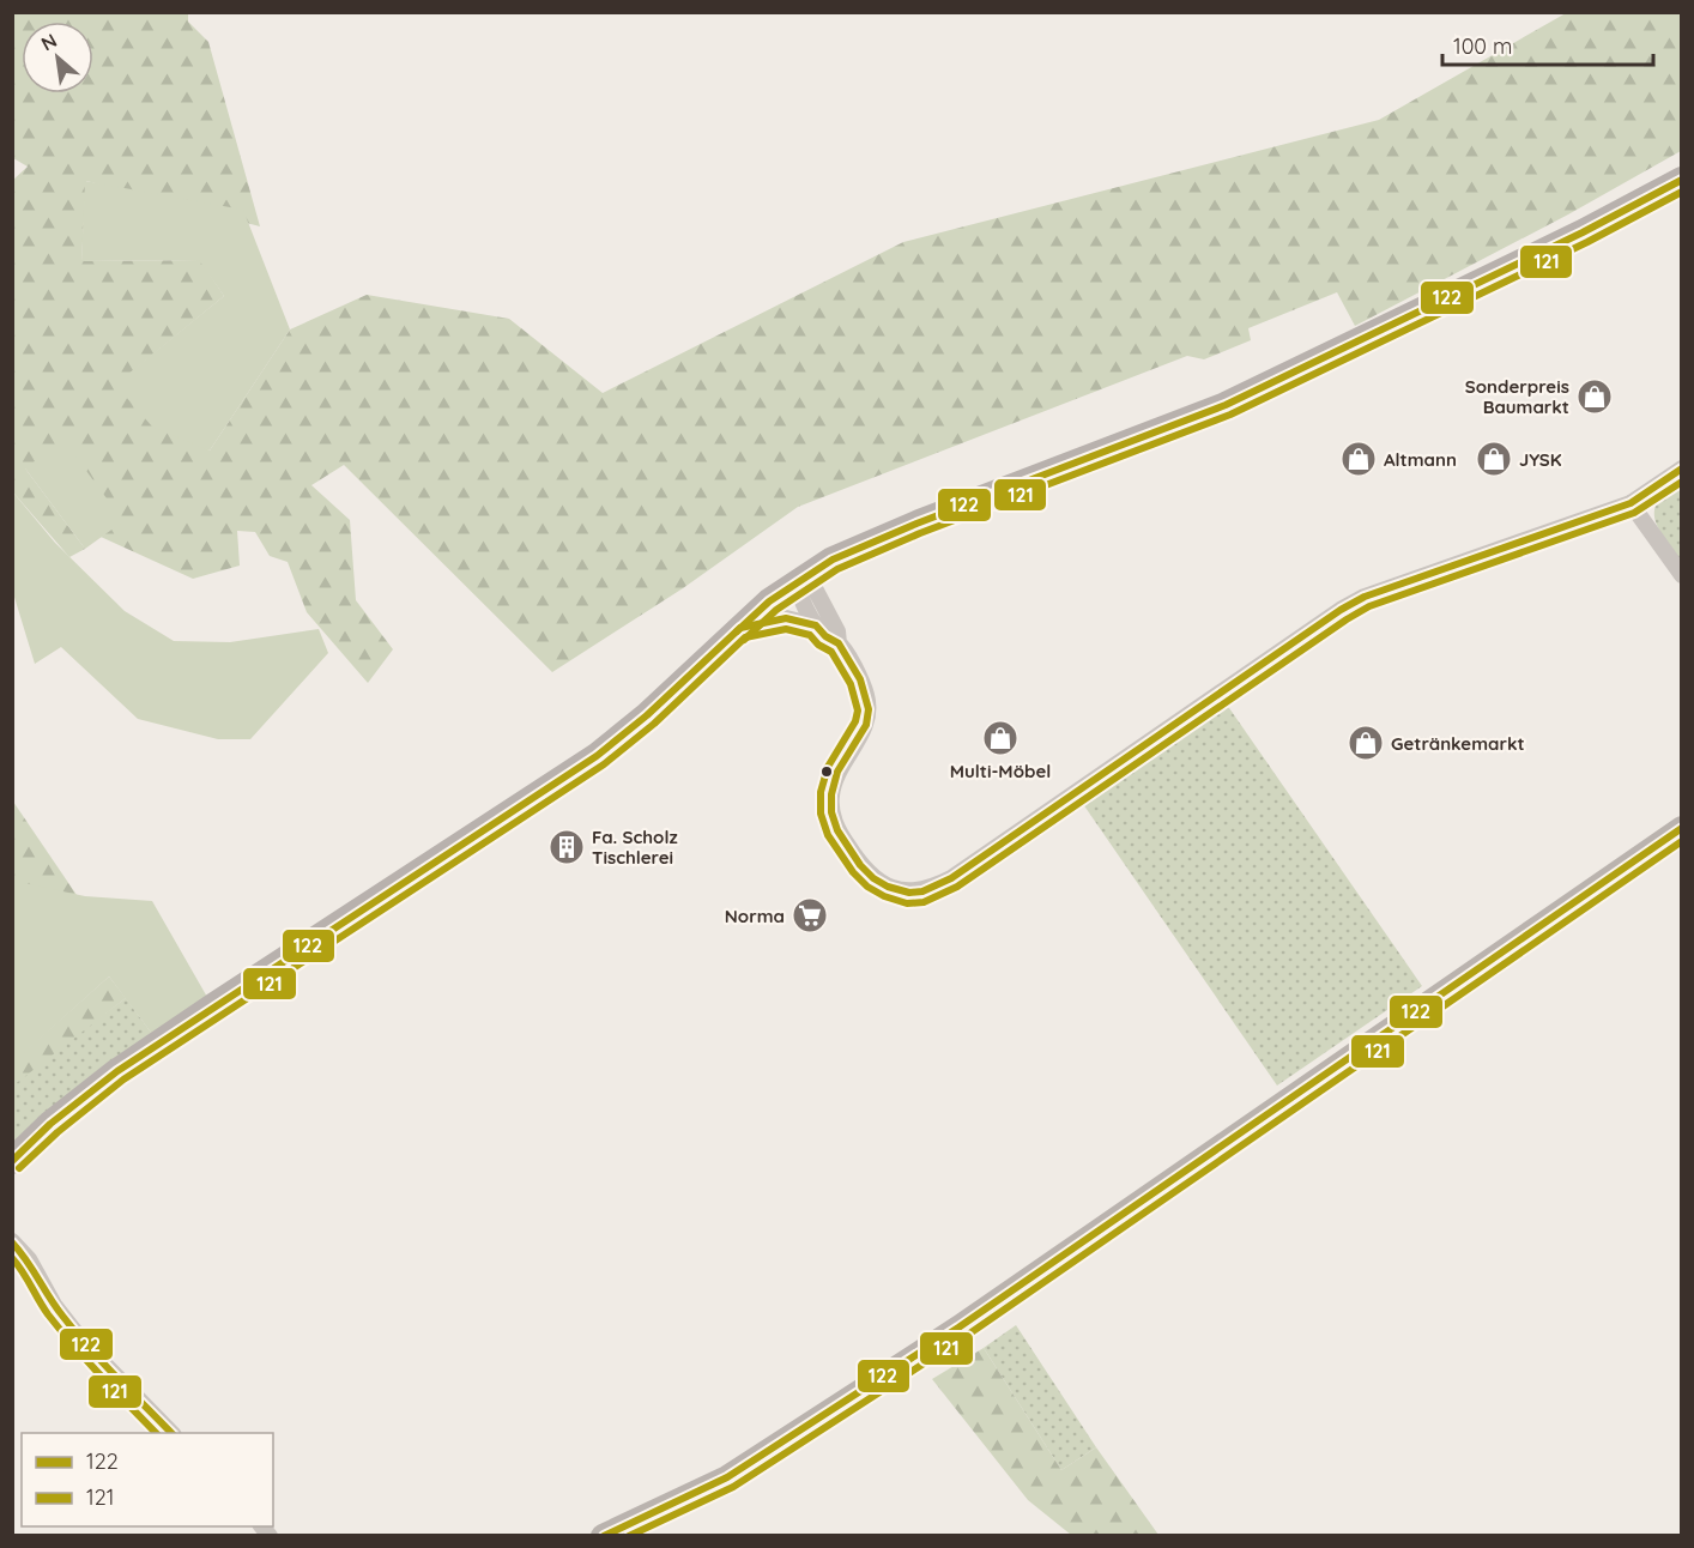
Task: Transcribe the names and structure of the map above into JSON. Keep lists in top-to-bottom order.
{
  "places": {
    "shop": [
      "Sonderpreis Baumarkt",
      "Altmann",
      "JYSK",
      "Multi-Möbel",
      "Getränkemarkt"
    ],
    "building": ["Fa. Scholz Tischlerei"],
    "supermarket": ["Norma"]
  },
  "lines": ["transit line 122", "transit line 121"],
  "legend": ["122", "121"],
  "scale_bar": "100 m",
  "north": "top left"
}
